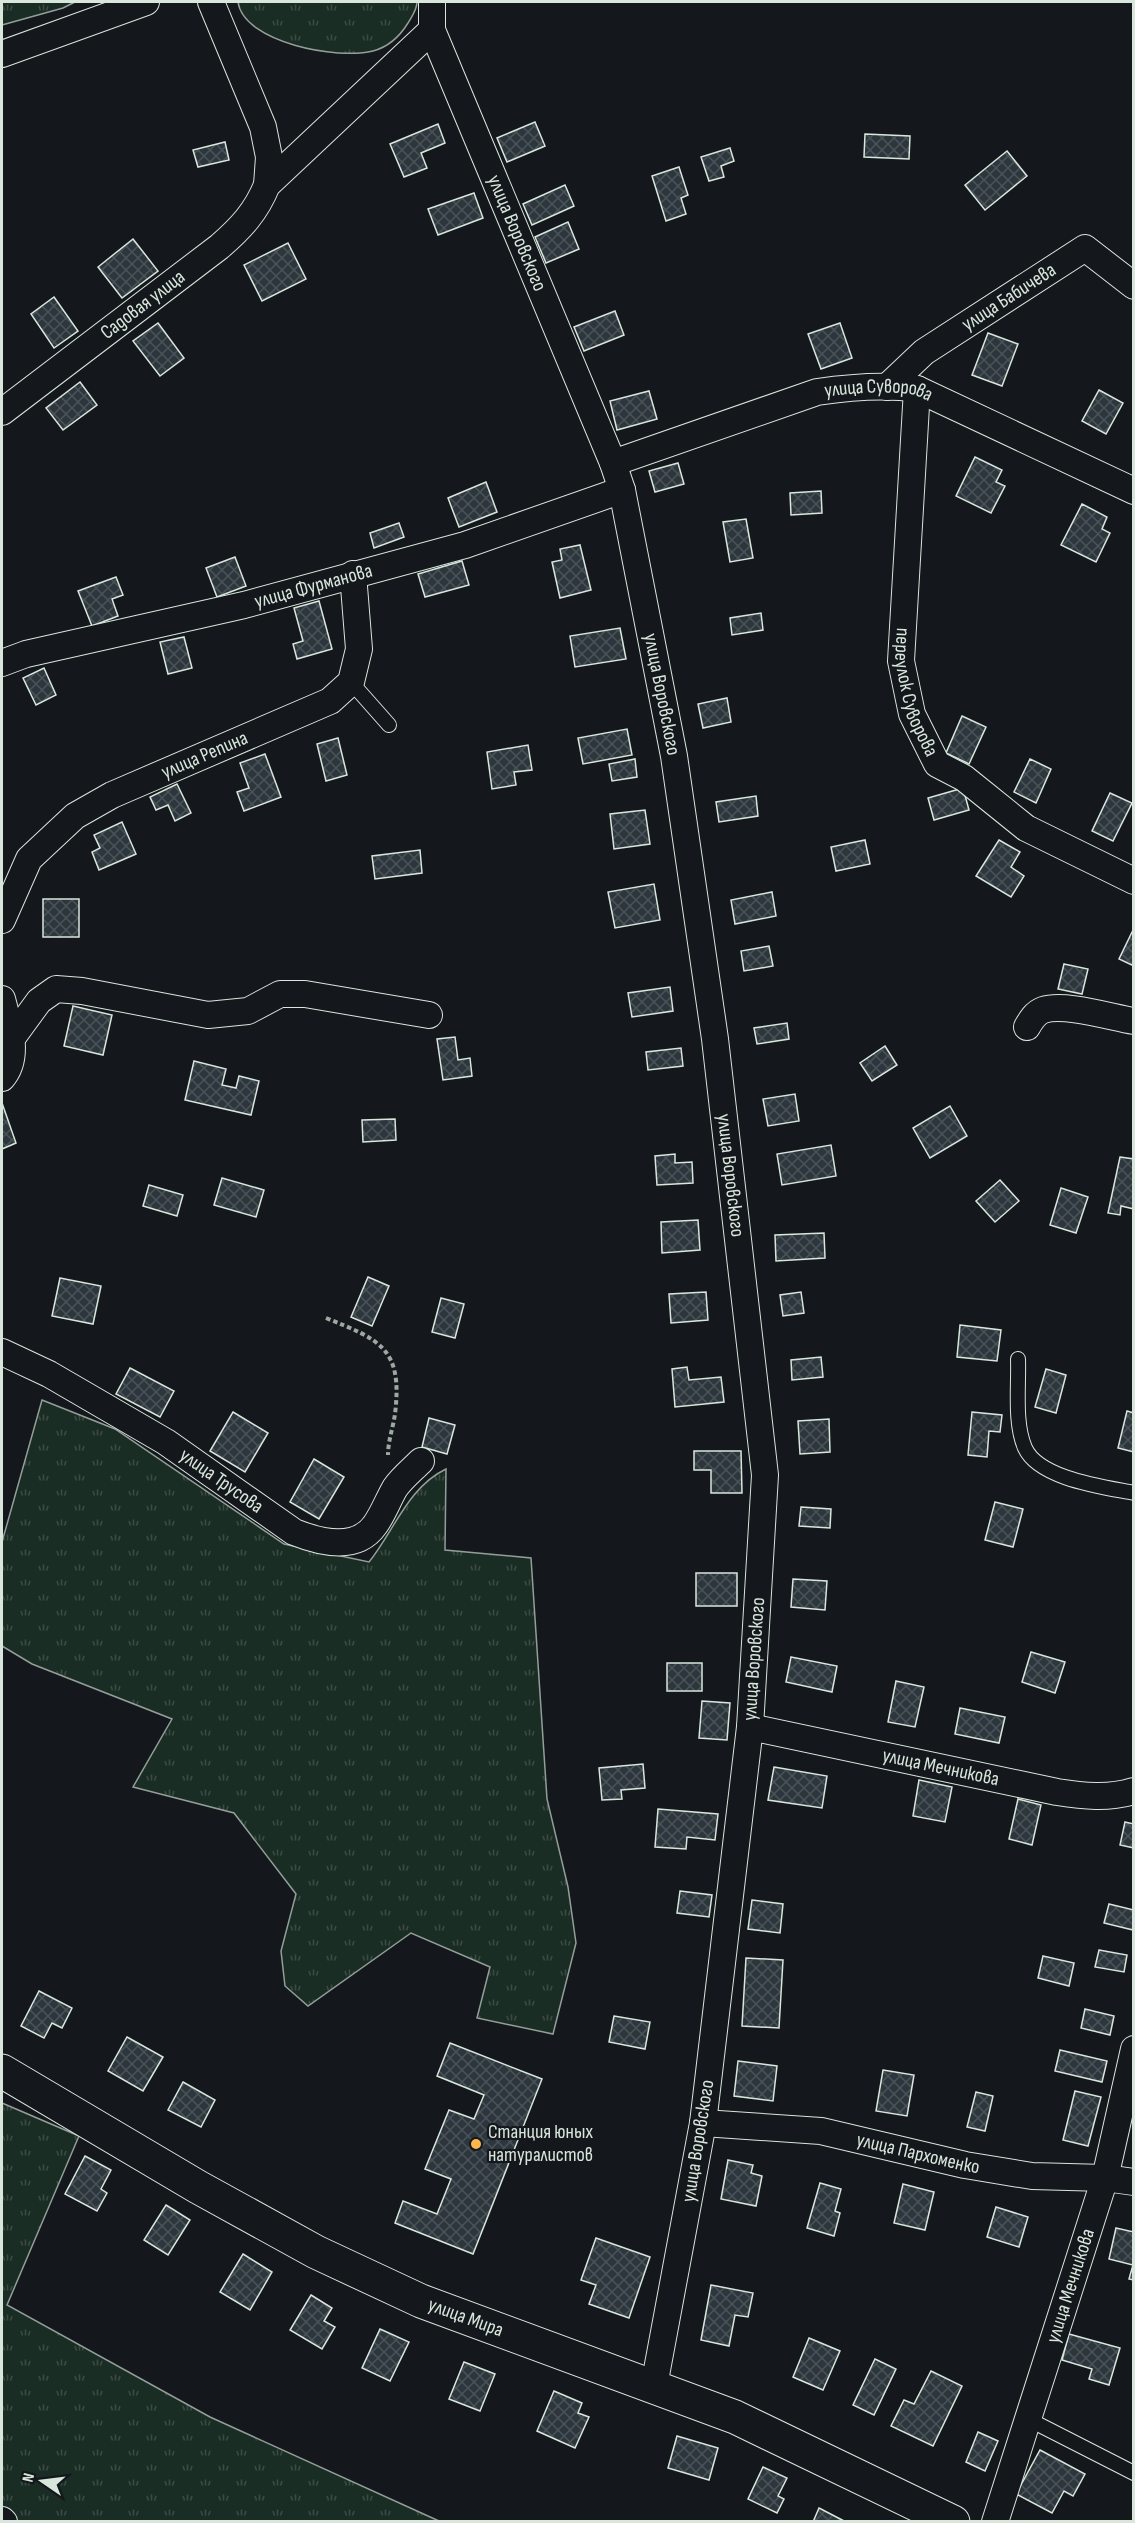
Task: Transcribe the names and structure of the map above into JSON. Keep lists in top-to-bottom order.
{
  "streets": {
    "street": [
      "улица Воровского",
      "улица Бабичева",
      "Садовая улица",
      "улица Суворова",
      "улица Фурманова",
      "переулок Суворова",
      "улица Репина",
      "улица Трусова",
      "улица Мечникова",
      "улица Пархоменко",
      "улица Мира"
    ]
  },
  "crossings": [
    ["улица Воровского", "Садовая улица"],
    ["улица Воровского", "улица Суворова"],
    ["улица Воровского", "улица Фурманова"],
    ["улица Воровского", "улица Мечникова"],
    ["улица Воровского", "улица Пархоменко"],
    ["улица Воровского", "улица Мира"],
    ["улица Бабичева", "улица Суворова"],
    ["улица Суворова", "переулок Суворова"],
    ["улица Мечникова", "улица Пархоменко"]
  ],
  "places": ["Станция юных натуралистов"],
  "north": "left"
}
